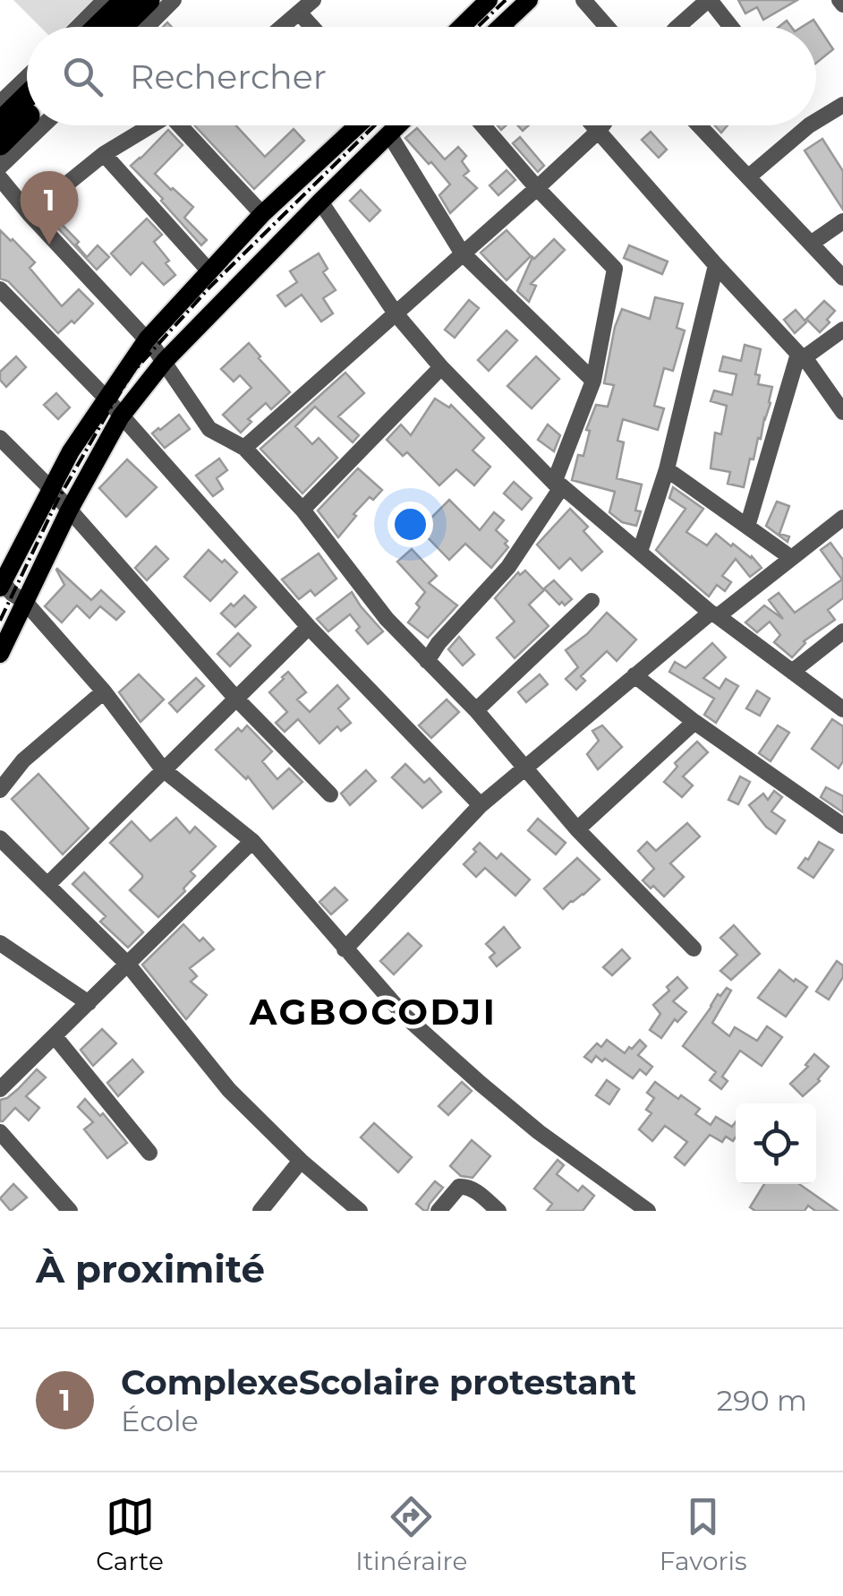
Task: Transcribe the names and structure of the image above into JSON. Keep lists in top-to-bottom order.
{
  "districts": ["AGBOCODJI"],
  "page": {
    "search": "Rechercher",
    "pins": "1",
    "heading": "À proximité",
    "list": [
      {
        "mark": "1",
        "name": "ComplexeScolaire protestant",
        "note": "École",
        "value": "290 m"
      }
    ],
    "nav": ["Carte", "Itinéraire", "Favoris"]
  }
}
